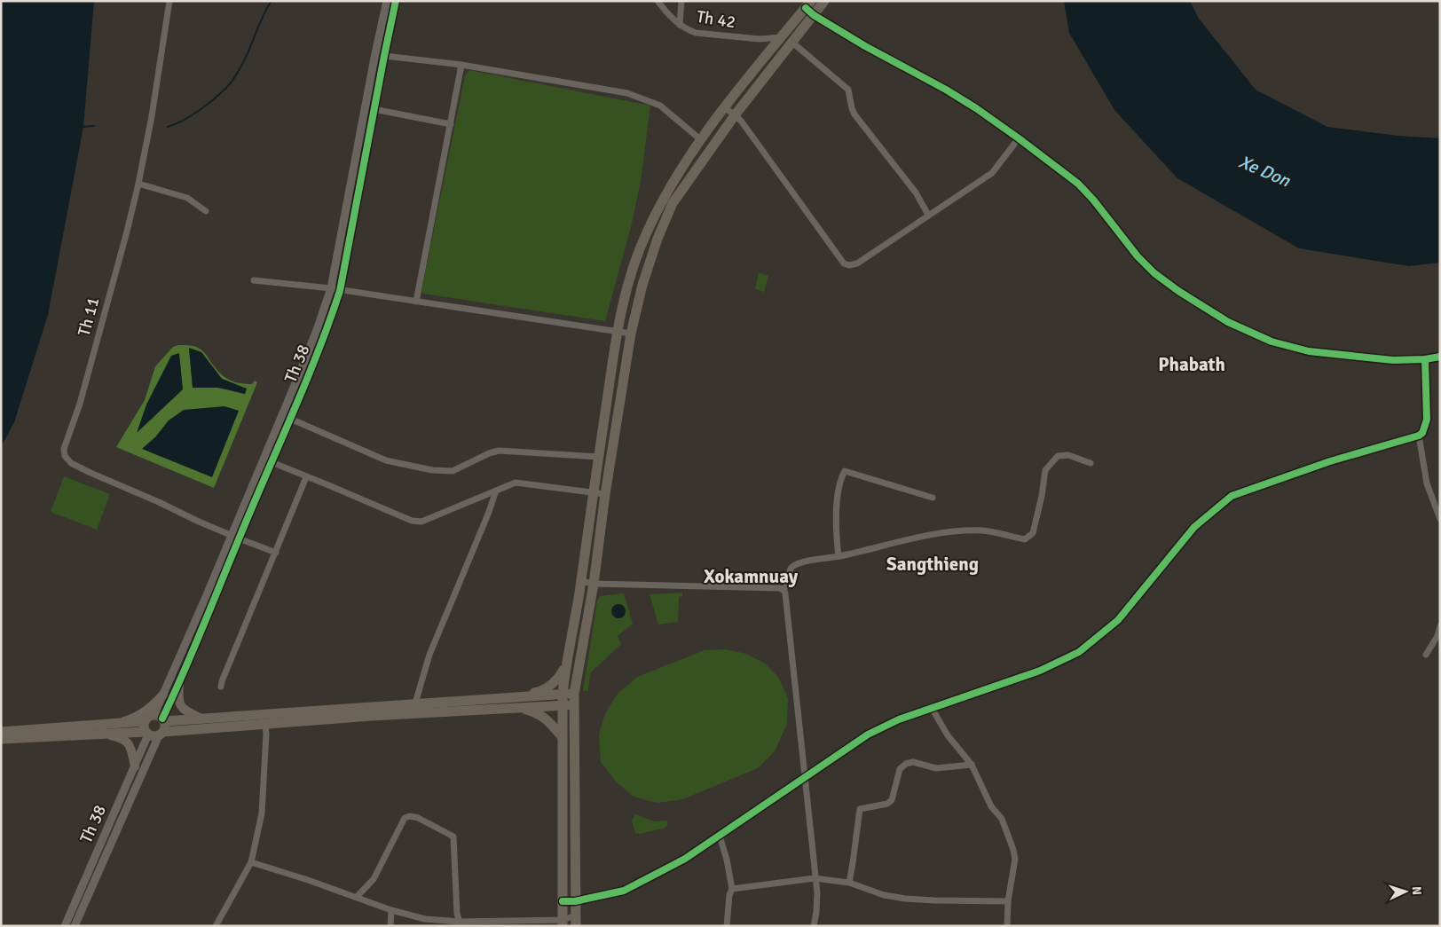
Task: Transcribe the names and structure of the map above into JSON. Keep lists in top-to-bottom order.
{
  "streets": {
    "street": ["Th 42", "Th 11", "Th 38"]
  },
  "crossings": [
    ["Th 11", "Th 38"]
  ],
  "districts": ["Phabath", "Sangthieng", "Xokamnuay"],
  "water": ["Xe Don"],
  "north": "right"
}
